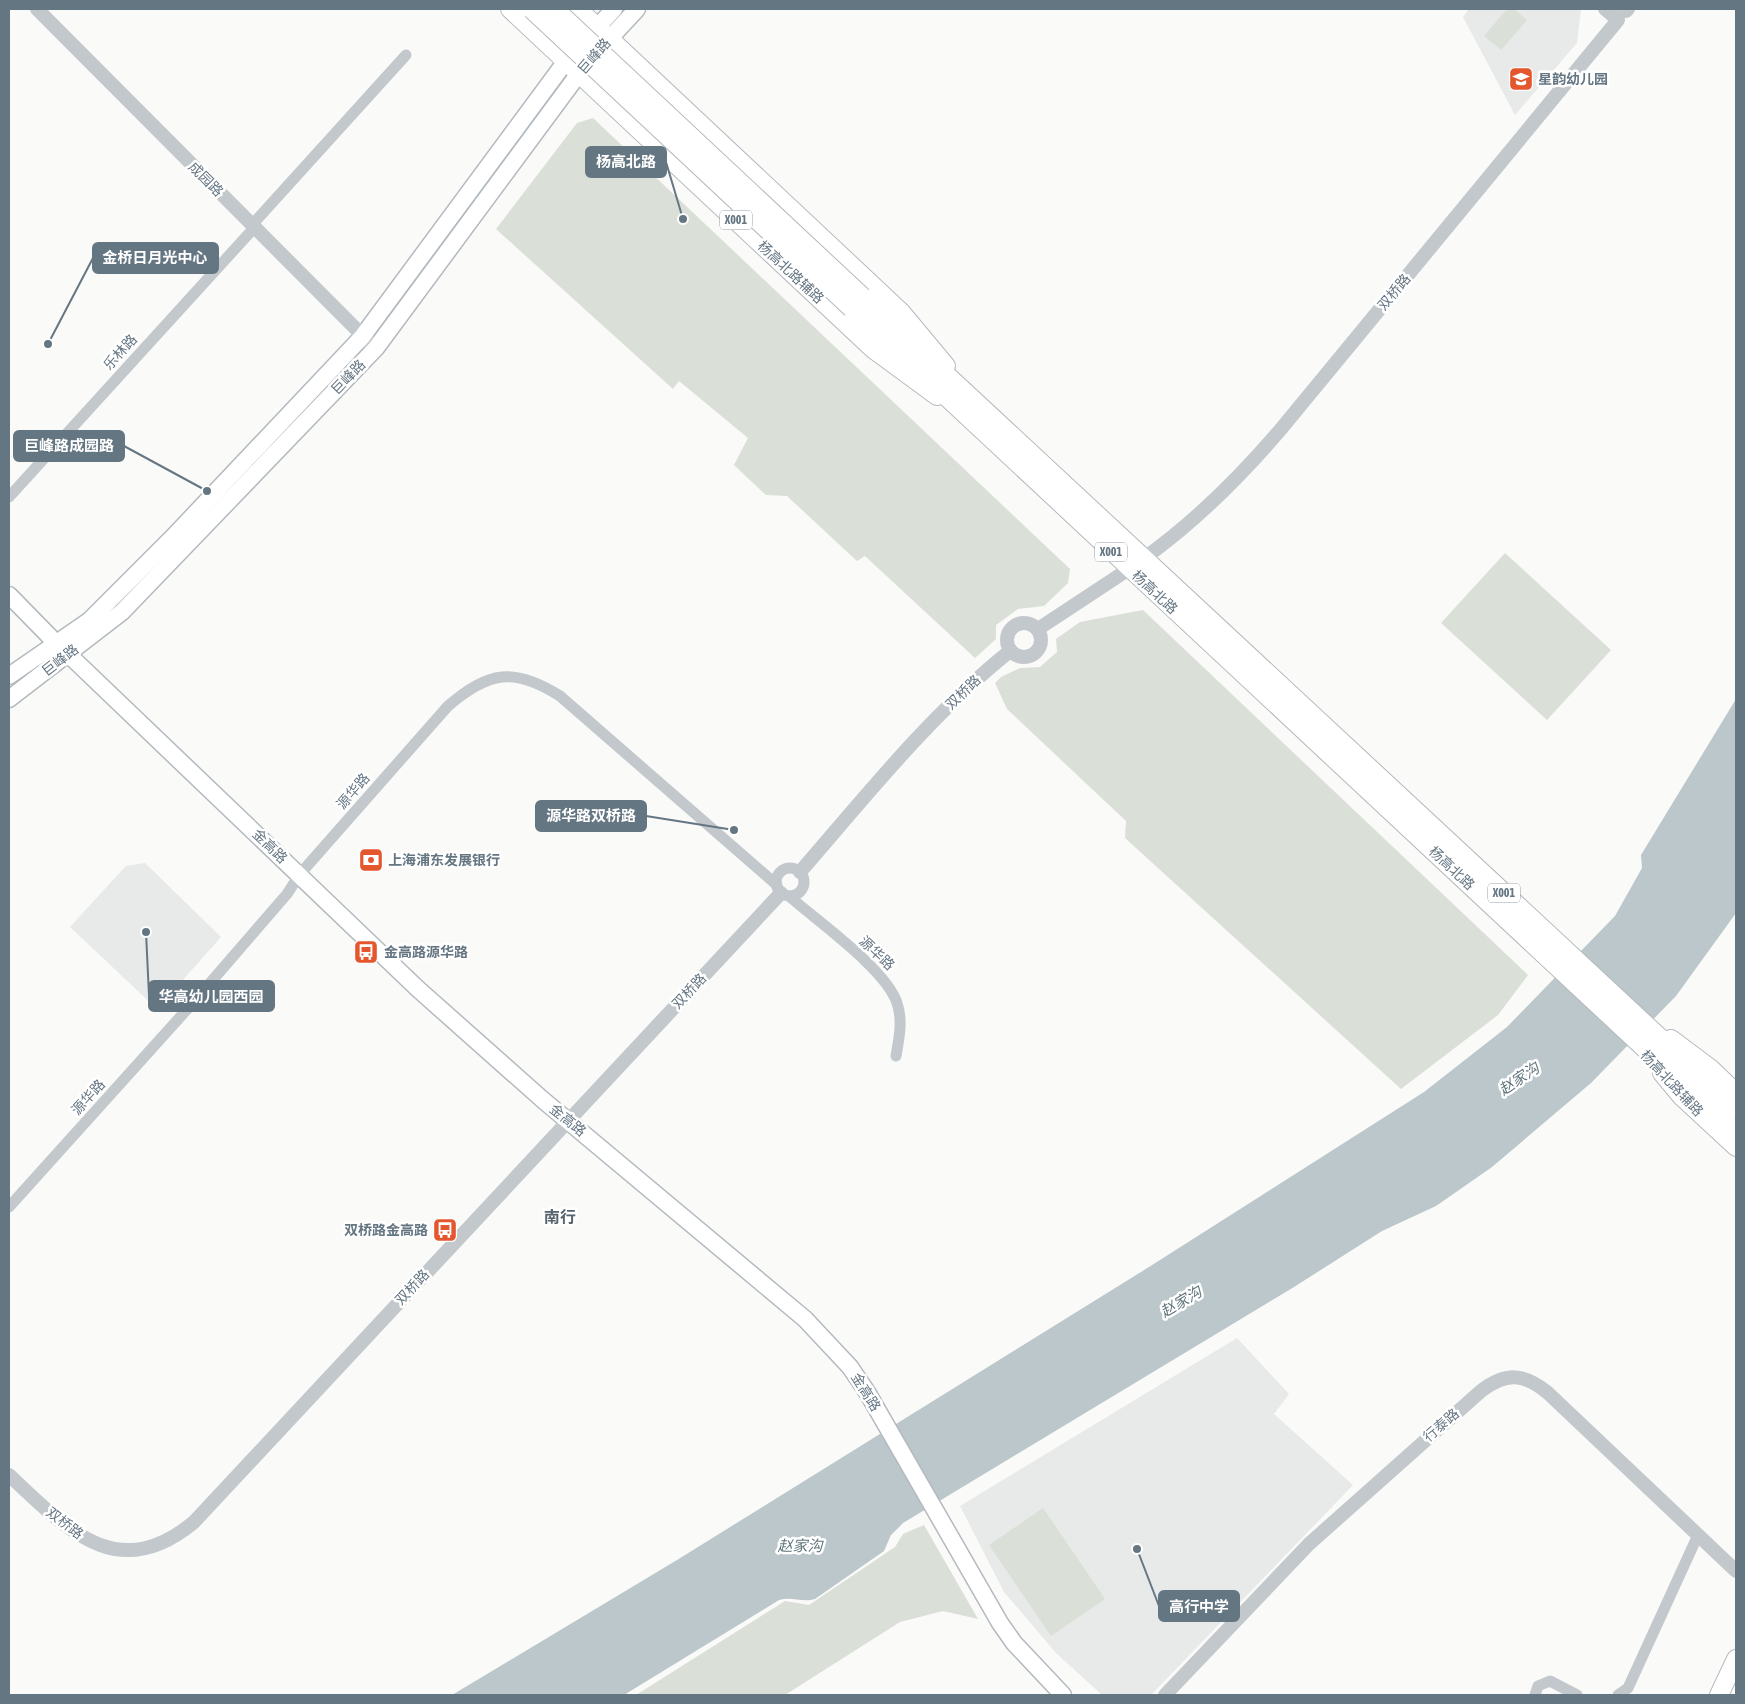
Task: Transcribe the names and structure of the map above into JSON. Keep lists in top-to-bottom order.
{
  "streets": {
    "highway": ["X001", "杨高北路"],
    "main road": ["巨峰路", "杨高北路辅路", "金高路"],
    "street": [
      "成园路",
      "双桥路",
      "乐林路",
      "源华路",
      "行泰路"
    ]
  },
  "crossings": [
    ["巨峰路", "成园路"],
    ["巨峰路", "X001"],
    ["巨峰路", "杨高北路辅路"],
    ["巨峰路", "金高路"],
    ["成园路", "乐林路"],
    ["X001", "杨高北路辅路"],
    ["X001", "杨高北路"],
    ["杨高北路辅路", "杨高北路"],
    ["双桥路", "杨高北路"],
    ["双桥路", "源华路"],
    ["双桥路", "金高路"],
    ["源华路", "金高路"]
  ],
  "districts": ["南行"],
  "water": ["赵家沟"],
  "places": {
    "school or university": ["星韵幼儿园"],
    "other": [
      "杨高北路",
      "金桥日月光中心",
      "巨峰路成园路",
      "源华路双桥路",
      "华高幼儿园西园",
      "高行中学"
    ],
    "bank": ["上海浦东发展银行"],
    "bus stop": ["金高路源华路", "双桥路金高路"]
  }
}
